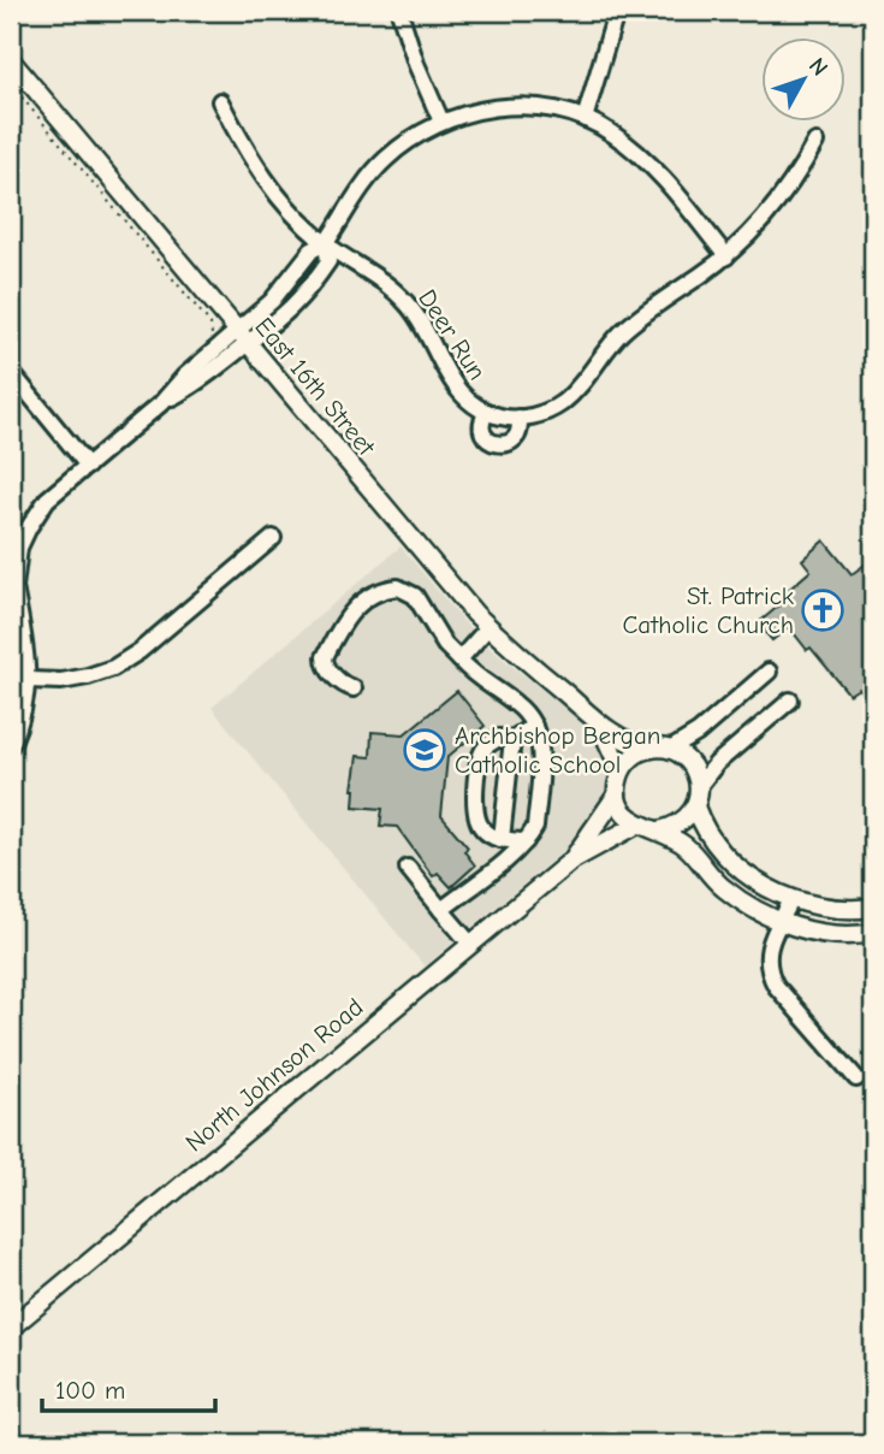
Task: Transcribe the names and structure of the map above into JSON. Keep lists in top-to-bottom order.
{
  "streets": {
    "main road": ["East 16th Street", "North Johnson Road"],
    "street": ["Deer Run"]
  },
  "crossings": [
    ["East 16th Street", "North Johnson Road"]
  ],
  "places": {
    "church": ["St. Patrick Catholic Church"],
    "school or university": ["Archbishop Bergan Catholic School"]
  },
  "scale_bar": "100 m",
  "north": "top right"
}
